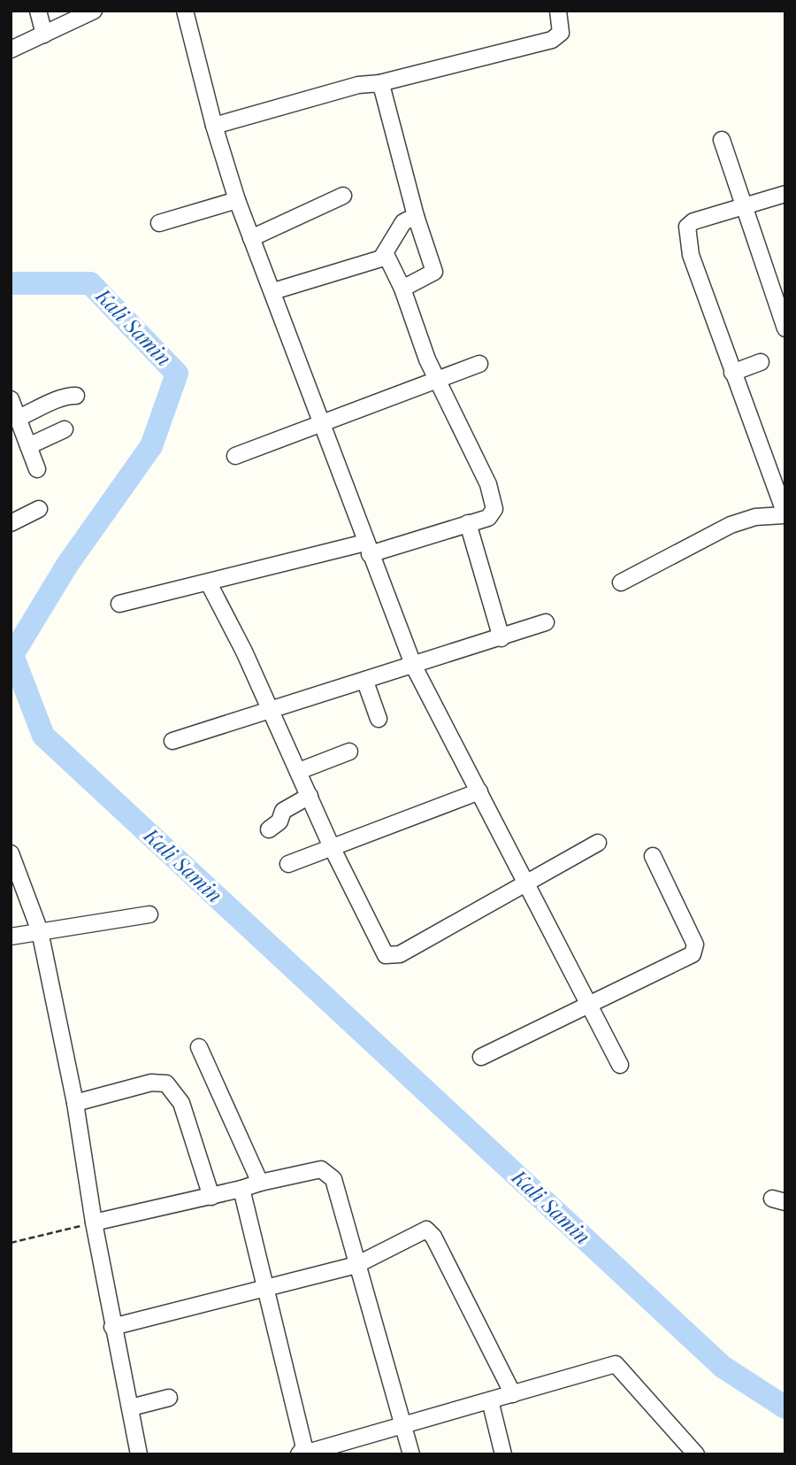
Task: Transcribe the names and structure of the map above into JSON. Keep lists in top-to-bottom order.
{
  "water": ["Kali Samin"]
}
